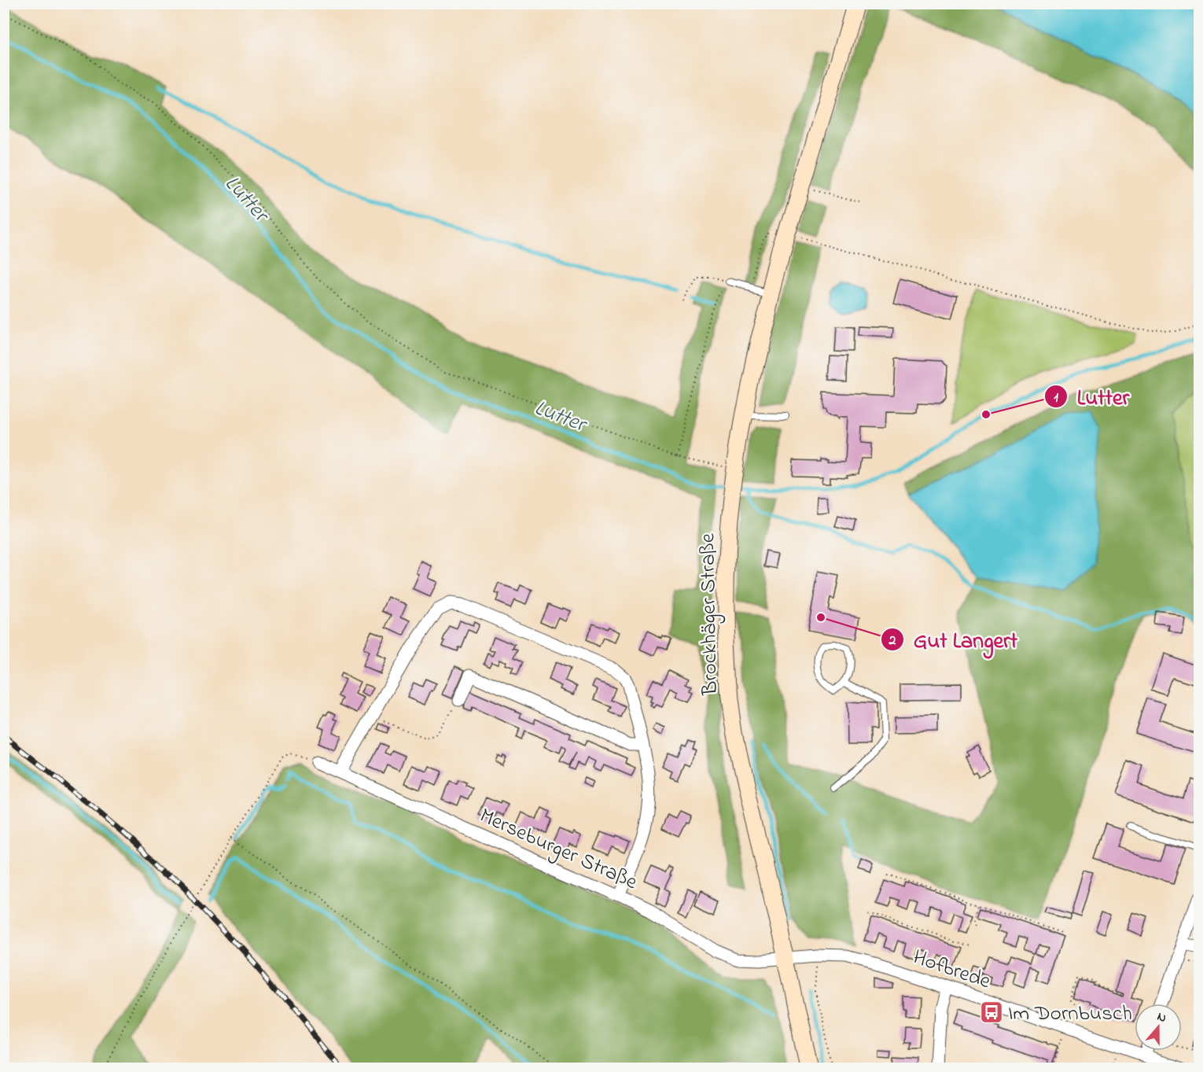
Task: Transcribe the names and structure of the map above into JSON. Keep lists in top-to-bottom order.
{
  "streets": {
    "main road": ["Brockhäger Straße"],
    "street": ["Merseburger Straße", "Hofbrede"]
  },
  "crossings": [
    ["Brockhäger Straße", "Merseburger Straße"],
    ["Brockhäger Straße", "Hofbrede"],
    ["Merseburger Straße", "Hofbrede"]
  ],
  "water": ["Lutter"],
  "places": {
    "other": ["Lutter", "Gut Langert"],
    "bus stop": ["Im Dornbusch"]
  },
  "north": "top"
}
